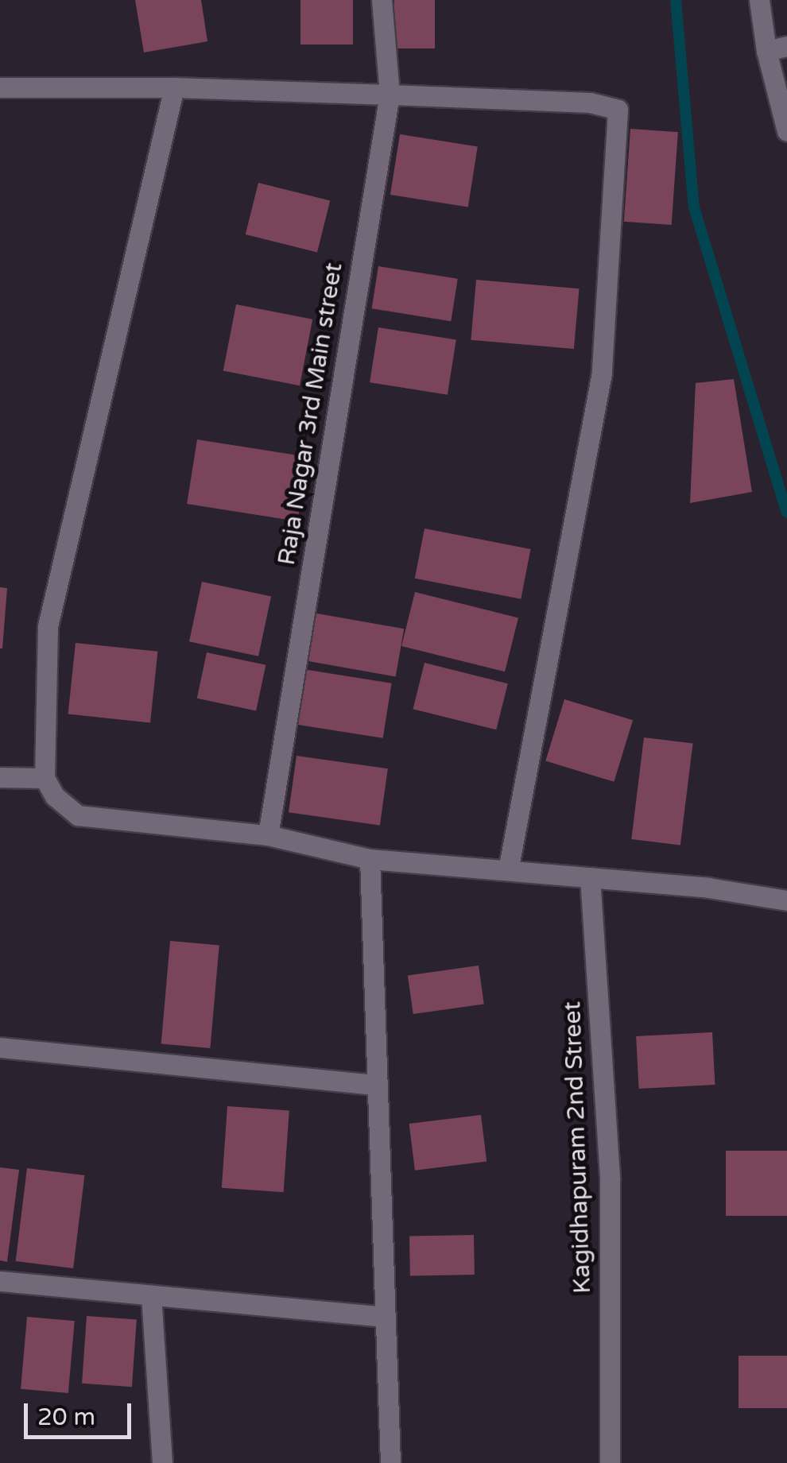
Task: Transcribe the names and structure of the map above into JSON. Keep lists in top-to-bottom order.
{
  "streets": {
    "street": ["Raja Nagar 3rd Main street", "Kagidhapuram 2nd Street"]
  },
  "scale_bar": "20 m"
}
